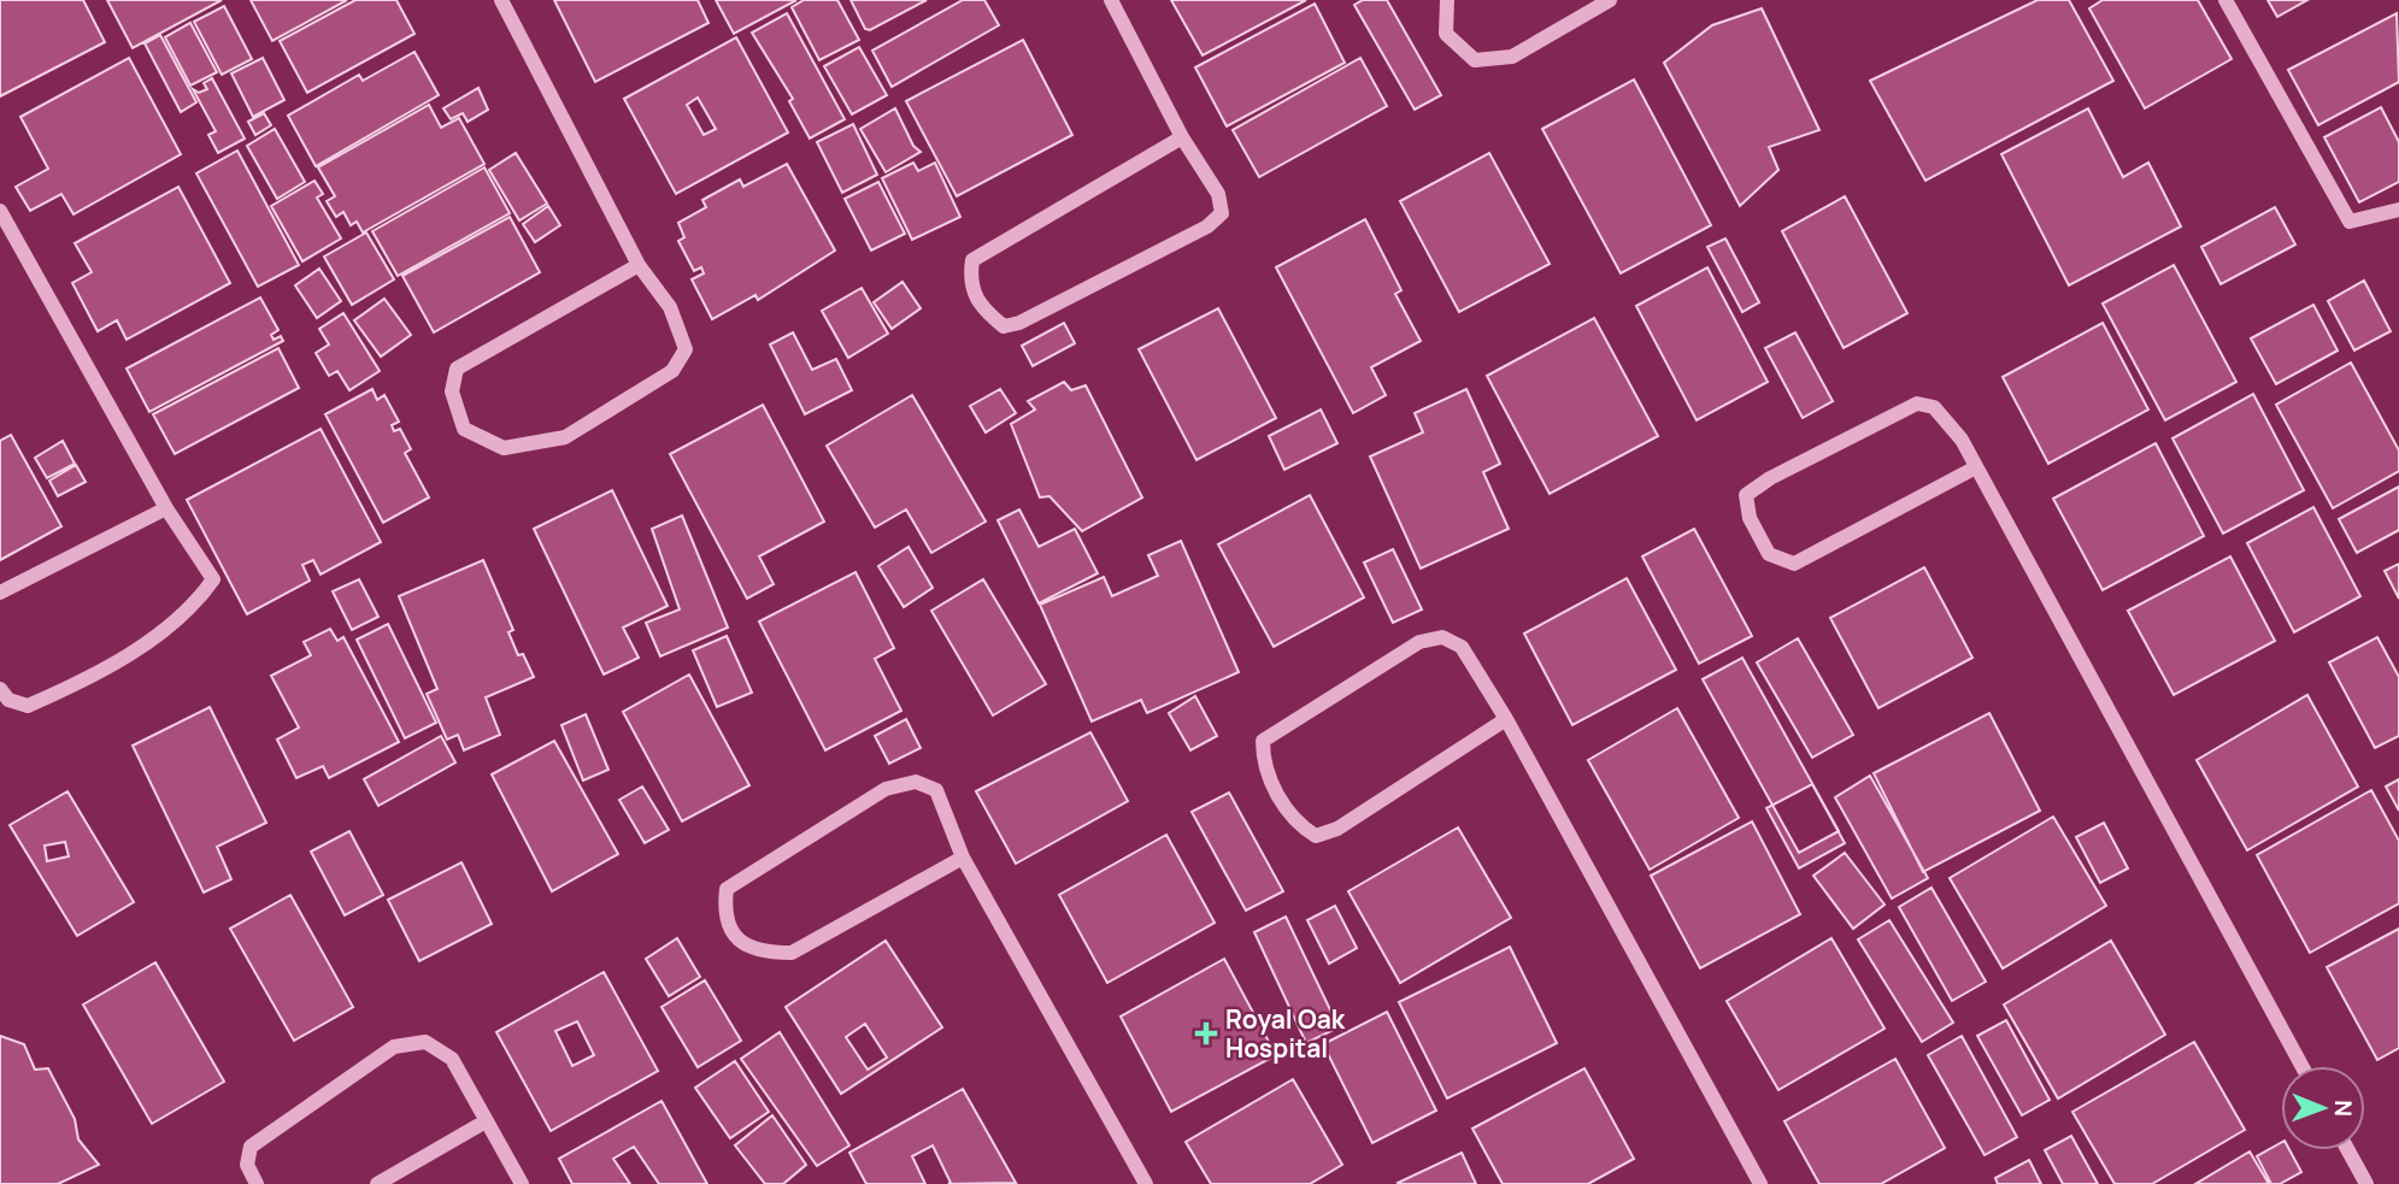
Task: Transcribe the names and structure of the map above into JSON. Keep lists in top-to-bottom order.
{
  "places": {
    "health": ["Royal Oak Hospital"]
  },
  "north": "right"
}
